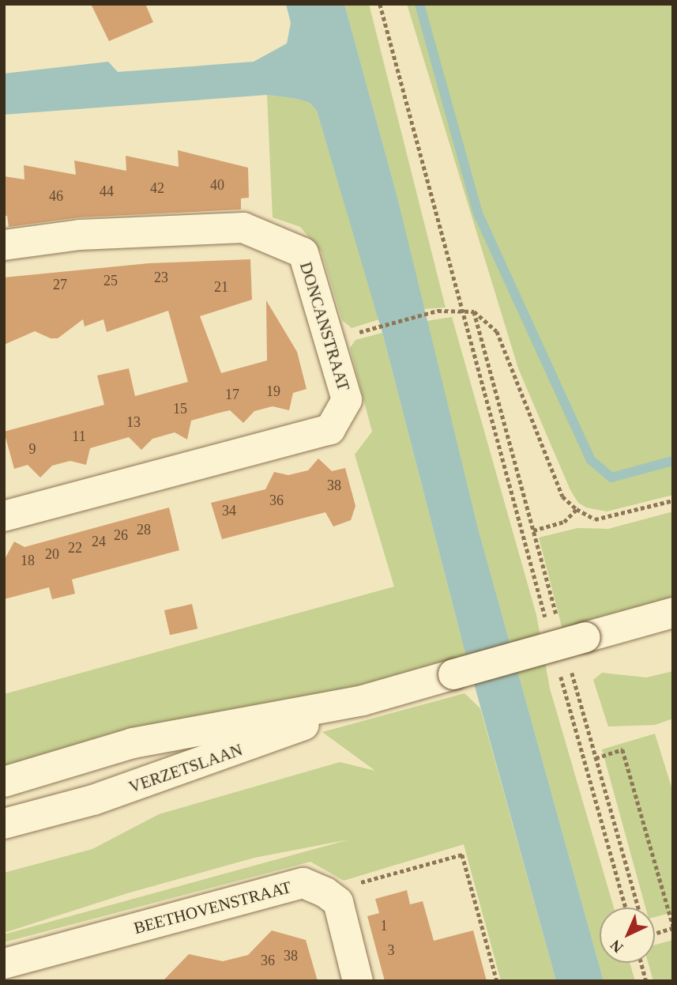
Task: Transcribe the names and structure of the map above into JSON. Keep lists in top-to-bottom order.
{
  "streets": {
    "street": ["DONCANSTRAAT", "VERZETSLAAN", "BEETHOVENSTRAAT"]
  },
  "house_numbers": [
    "40",
    "42",
    "44",
    "46",
    "23",
    "25",
    "27",
    "21",
    "19",
    "17",
    "15",
    "13",
    "11",
    "9",
    "38",
    "36",
    "34",
    "28",
    "26",
    "24",
    "22",
    "20",
    "18",
    "1",
    "3",
    "38",
    "36"
  ],
  "north": "bottom left"
}
